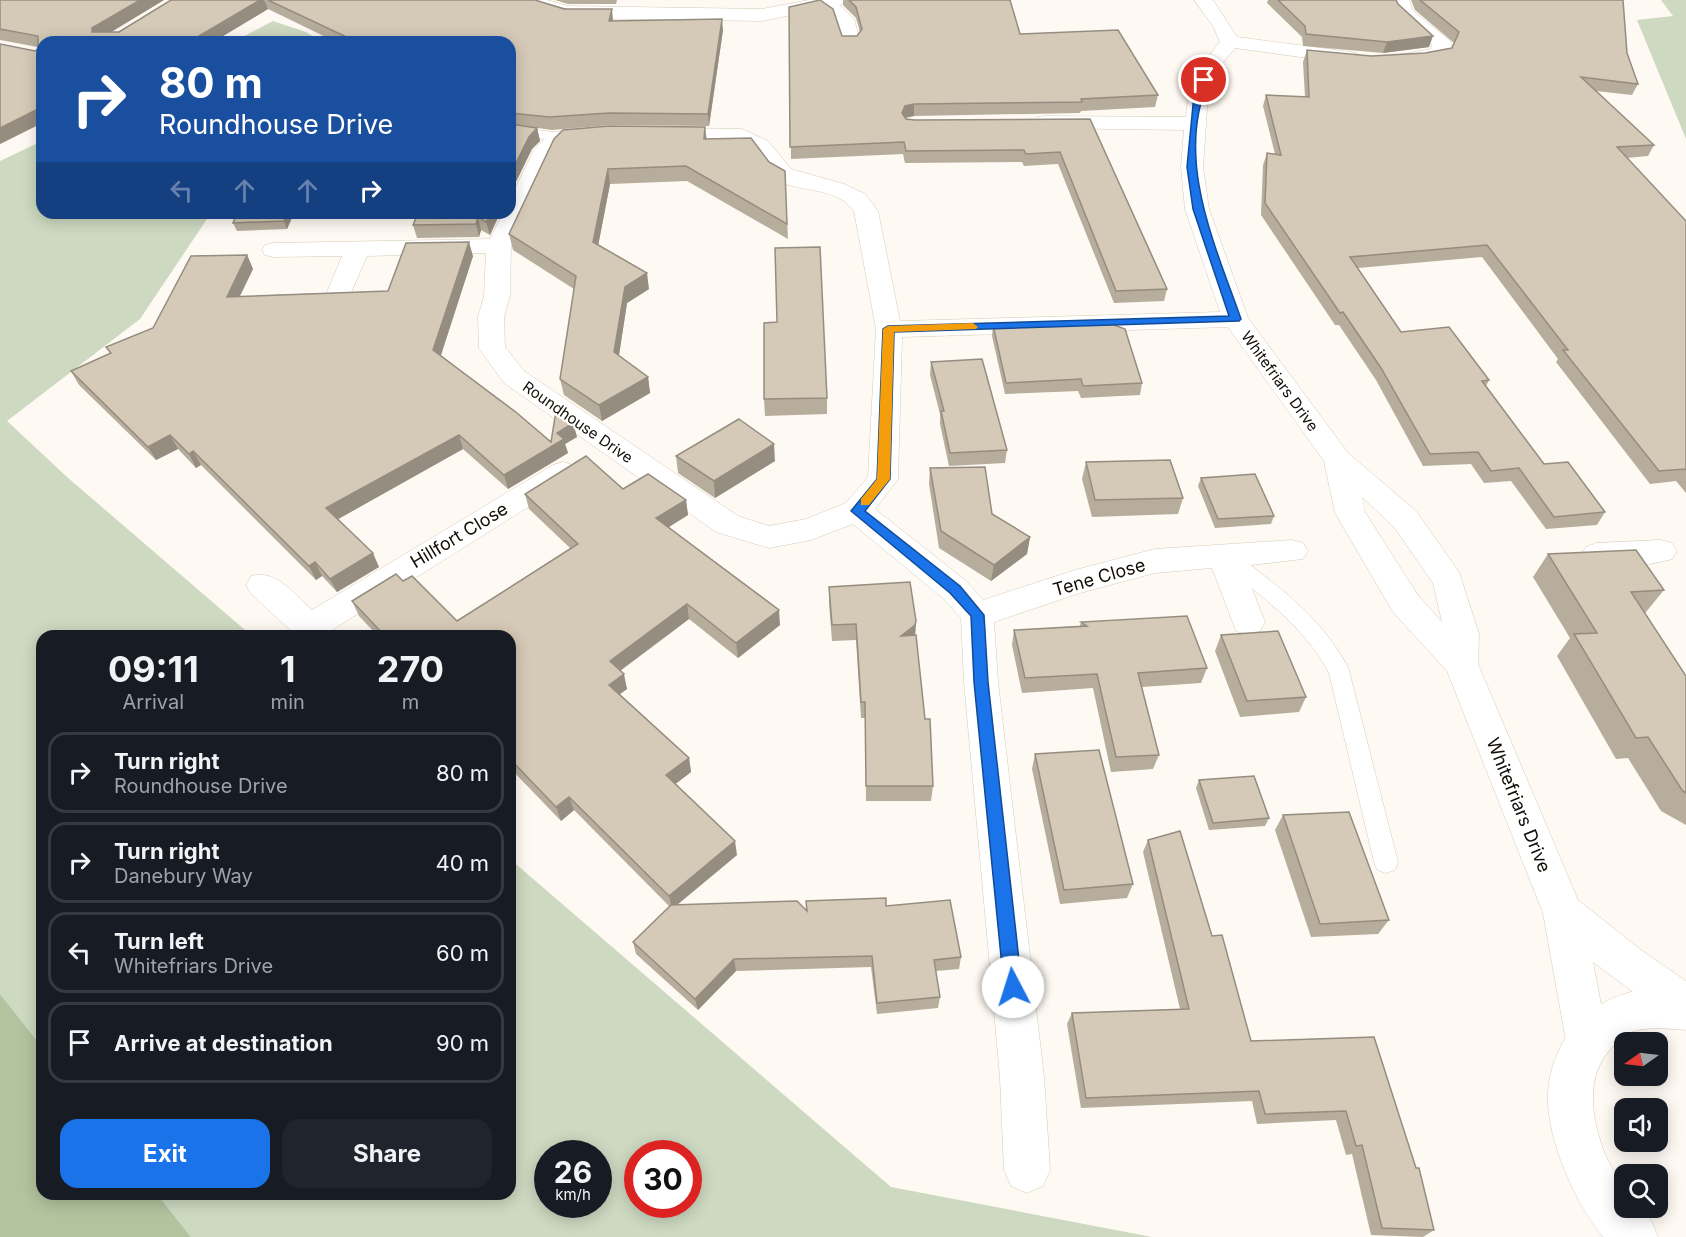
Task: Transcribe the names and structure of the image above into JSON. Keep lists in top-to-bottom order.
{
  "streets": {
    "street": [
      "Whitefriars Drive",
      "Roundhouse Drive",
      "Hillfort Close",
      "Tene Close"
    ]
  },
  "crossings": [
    ["Roundhouse Drive", "Hillfort Close"]
  ],
  "north": "left",
  "page": {
    "turn": ["80 m", "Roundhouse Drive"],
    "eta": [
      "09:11",
      "Arrival",
      "1",
      "min",
      "270",
      "m"
    ],
    "list": [
      {
        "name": "Turn right",
        "note": "Roundhouse Drive",
        "value": "80 m"
      },
      {
        "name": "Turn right",
        "note": "Danebury Way",
        "value": "40 m"
      },
      {
        "name": "Turn left",
        "note": "Whitefriars Drive",
        "value": "60 m"
      },
      {
        "name": "Arrive at destination",
        "value": "90 m"
      }
    ],
    "buttons": ["Exit", "Share"],
    "speed": "26 km/h",
    "limit": "30"
  }
}
